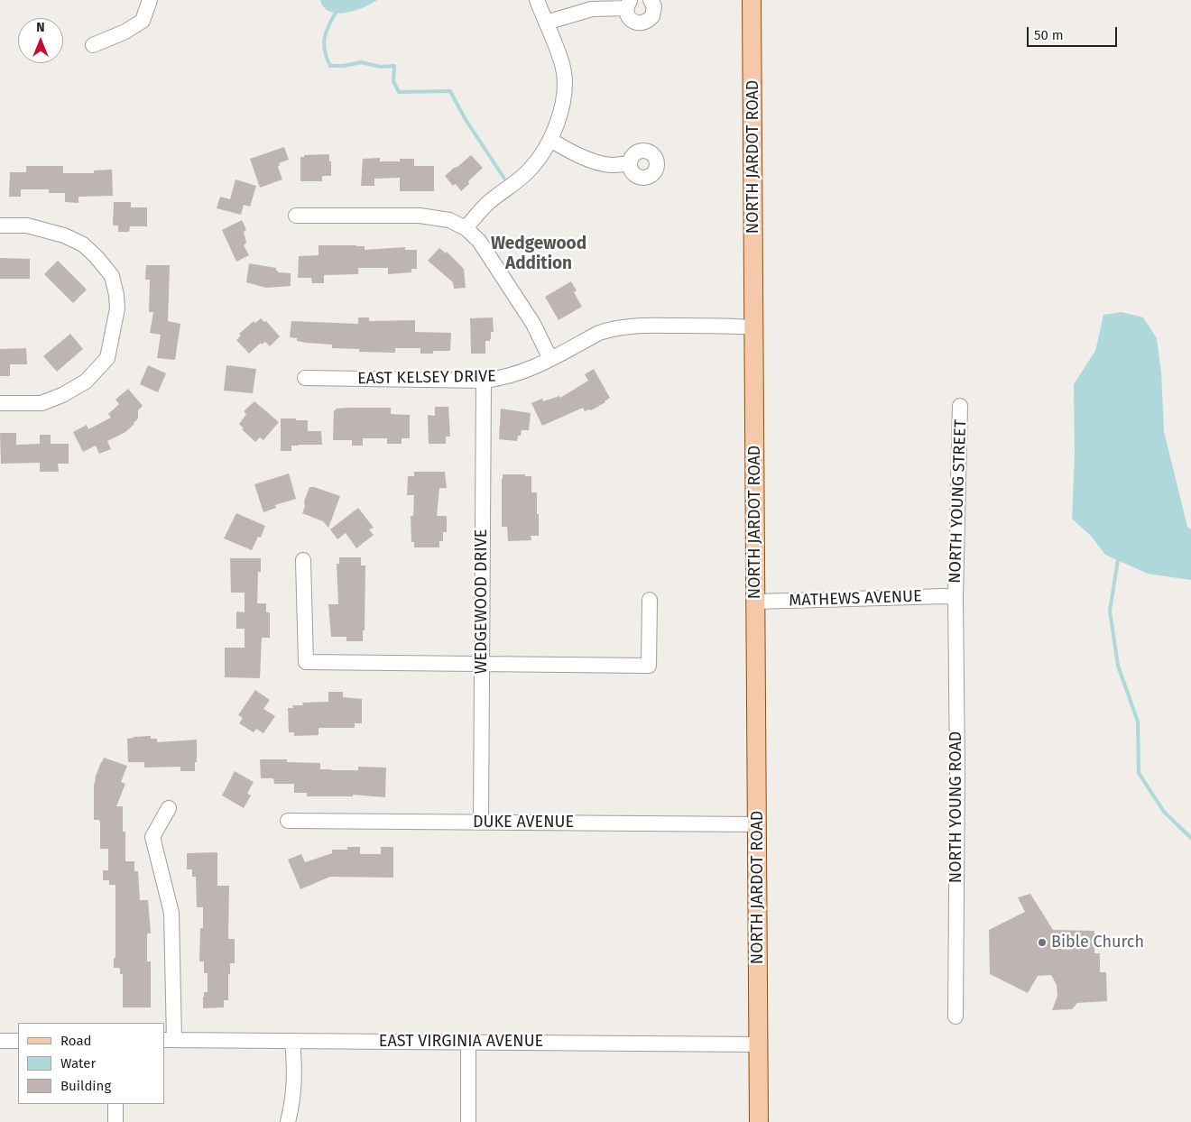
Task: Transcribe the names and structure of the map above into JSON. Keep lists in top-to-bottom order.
{
  "streets": {
    "main road": ["NORTH JARDOT ROAD"],
    "street": [
      "EAST KELSEY DRIVE",
      "NORTH YOUNG STREET",
      "MATHEWS AVENUE",
      "WEDGEWOOD DRIVE",
      "NORTH YOUNG ROAD",
      "DUKE AVENUE",
      "EAST VIRGINIA AVENUE"
    ]
  },
  "crossings": [
    ["NORTH JARDOT ROAD", "EAST KELSEY DRIVE"],
    ["NORTH JARDOT ROAD", "MATHEWS AVENUE"],
    ["NORTH JARDOT ROAD", "DUKE AVENUE"],
    ["NORTH JARDOT ROAD", "EAST VIRGINIA AVENUE"],
    ["EAST KELSEY DRIVE", "WEDGEWOOD DRIVE"],
    ["NORTH YOUNG STREET", "MATHEWS AVENUE"],
    ["NORTH YOUNG STREET", "NORTH YOUNG ROAD"],
    ["MATHEWS AVENUE", "NORTH YOUNG ROAD"],
    ["WEDGEWOOD DRIVE", "DUKE AVENUE"]
  ],
  "districts": ["Wedgewood Addition"],
  "places": ["Bible Church"],
  "legend": ["Road", "Water", "Building"],
  "scale_bar": "50 m",
  "north": "top"
}
